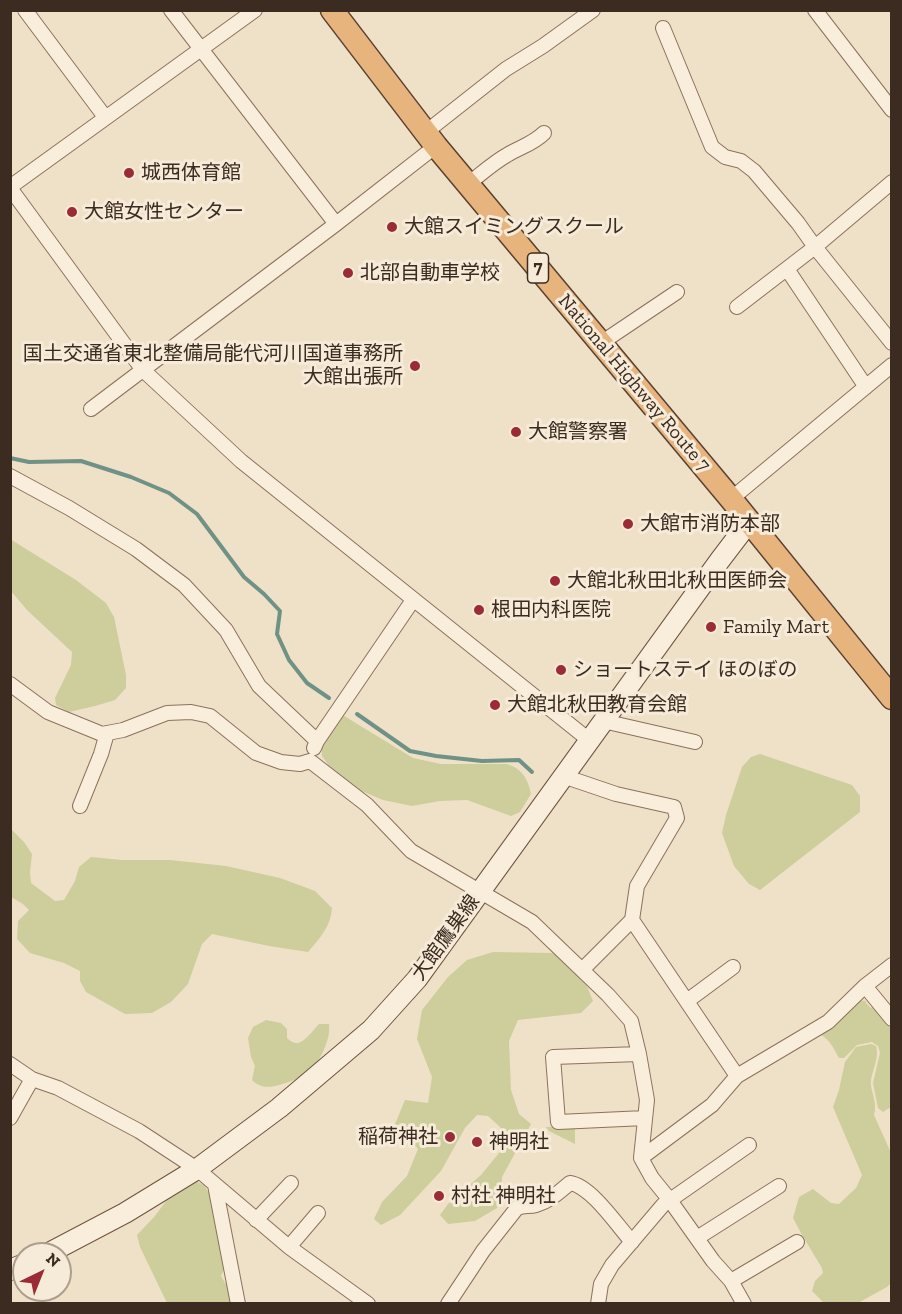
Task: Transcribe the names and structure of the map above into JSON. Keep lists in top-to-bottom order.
{
  "streets": {
    "highway": ["7", "National Highway Route 7"],
    "main road": ["大館鷹巣線"]
  },
  "crossings": [
    ["National Highway Route 7", "大館鷹巣線"]
  ],
  "places": [
    "城西体育館",
    "大館女性センター",
    "大館スイミングスクール",
    "北部自動車学校",
    "国土交通省東北整備局能代河川国道事務所 大館出張所",
    "大館警察署",
    "大館市消防本部",
    "大館北秋田北秋田医師会",
    "根田内科医院",
    "Family Mart",
    "ショートステイ ほのぼの",
    "大館北秋田教育会館",
    "稲荷神社",
    "神明社",
    "村社 神明社"
  ],
  "north": "top right"
}
